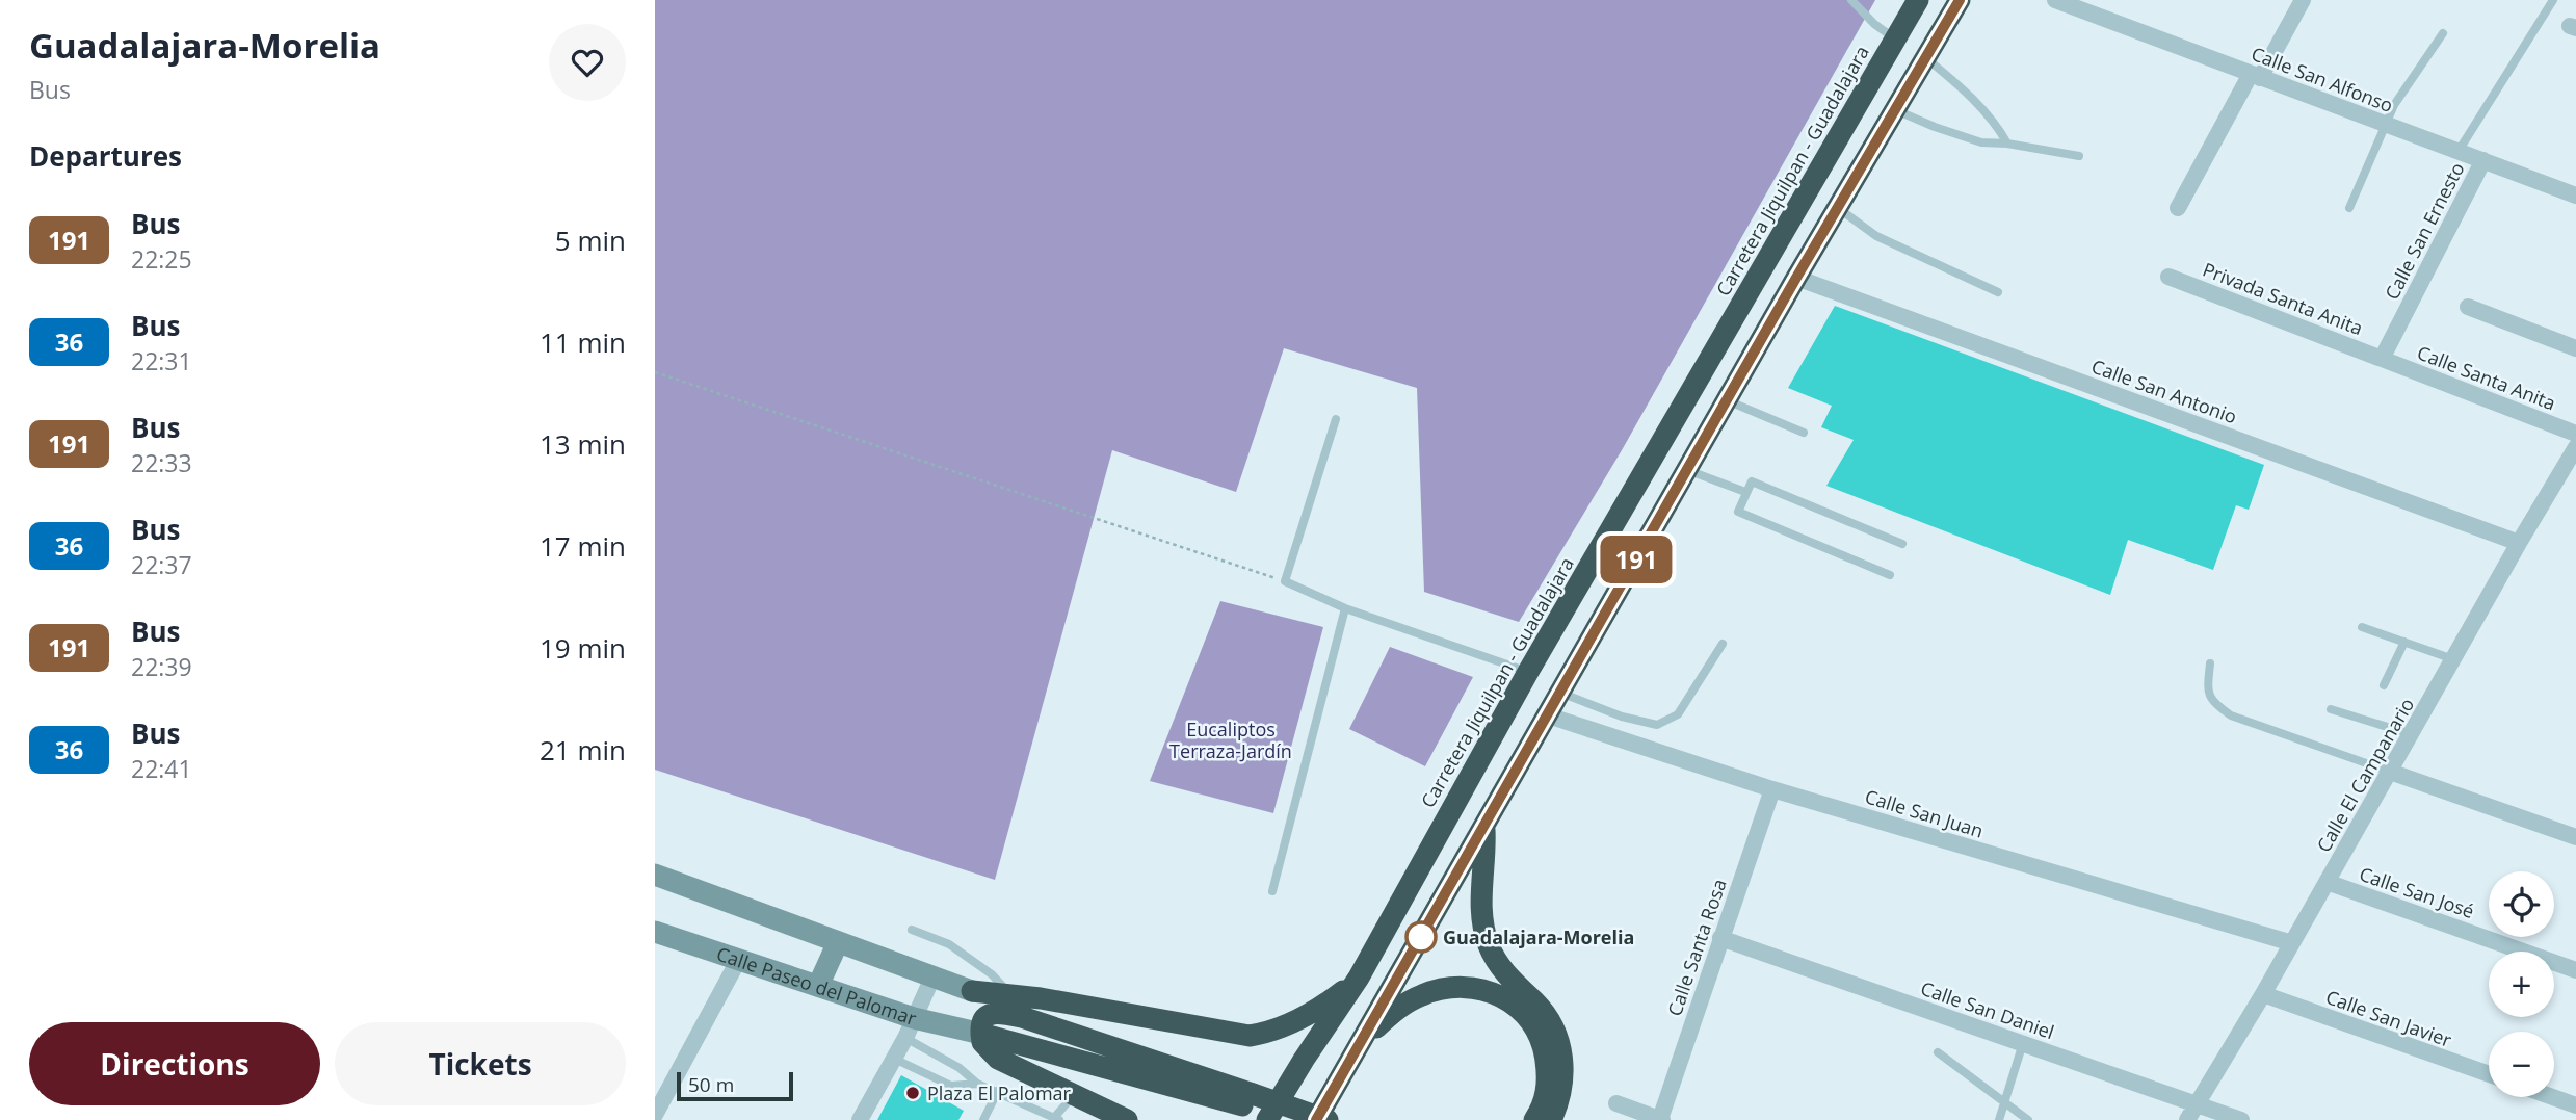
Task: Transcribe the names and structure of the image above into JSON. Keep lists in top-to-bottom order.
{
  "streets": {
    "highway": ["Carretera Jiquilpan - Guadalajara"],
    "street": [
      "Calle San Alfonso",
      "Calle San Ernesto",
      "Privada Santa Anita",
      "Calle Santa Anita",
      "Calle San Antonio",
      "Calle El Campanario",
      "Calle San Juan",
      "Calle San José",
      "Calle Santa Rosa",
      "Calle Paseo del Palomar",
      "Calle San Daniel",
      "Calle San Javier"
    ]
  },
  "crossings": [
    ["Calle San Alfonso", "Calle San Ernesto"],
    ["Calle San Ernesto", "Privada Santa Anita"],
    ["Calle San Ernesto", "Calle Santa Anita"],
    ["Privada Santa Anita", "Calle Santa Anita"],
    ["Calle San Antonio", "Calle El Campanario"],
    ["Calle El Campanario", "Calle San Juan"],
    ["Calle El Campanario", "Calle San José"],
    ["Calle El Campanario", "Calle San Daniel"],
    ["Calle El Campanario", "Calle San Javier"],
    ["Calle San Juan", "Calle Santa Rosa"],
    ["Calle Santa Rosa", "Calle San Daniel"]
  ],
  "parks": ["Eucaliptos Terraza-Jardín"],
  "places": ["Guadalajara-Morelia", "Plaza El Palomar"],
  "lines": ["bus line 191"],
  "scale_bar": "50 m",
  "page": {
    "heading": [
      ["Guadalajara-Morelia", "Bus"],
      "Departures"
    ],
    "on_map": "191",
    "list": [
      {
        "mark": "191",
        "name": "Bus",
        "note": "22:25",
        "value": "5 min"
      },
      {
        "mark": "36",
        "name": "Bus",
        "note": "22:31",
        "value": "11 min"
      },
      {
        "mark": "191",
        "name": "Bus",
        "note": "22:33",
        "value": "13 min"
      },
      {
        "mark": "36",
        "name": "Bus",
        "note": "22:37",
        "value": "17 min"
      },
      {
        "mark": "191",
        "name": "Bus",
        "note": "22:39",
        "value": "19 min"
      },
      {
        "mark": "36",
        "name": "Bus",
        "note": "22:41",
        "value": "21 min"
      }
    ],
    "map_buttons": ["+", "−"],
    "buttons": ["Directions", "Tickets"],
    "scale": "50 m"
  }
}
